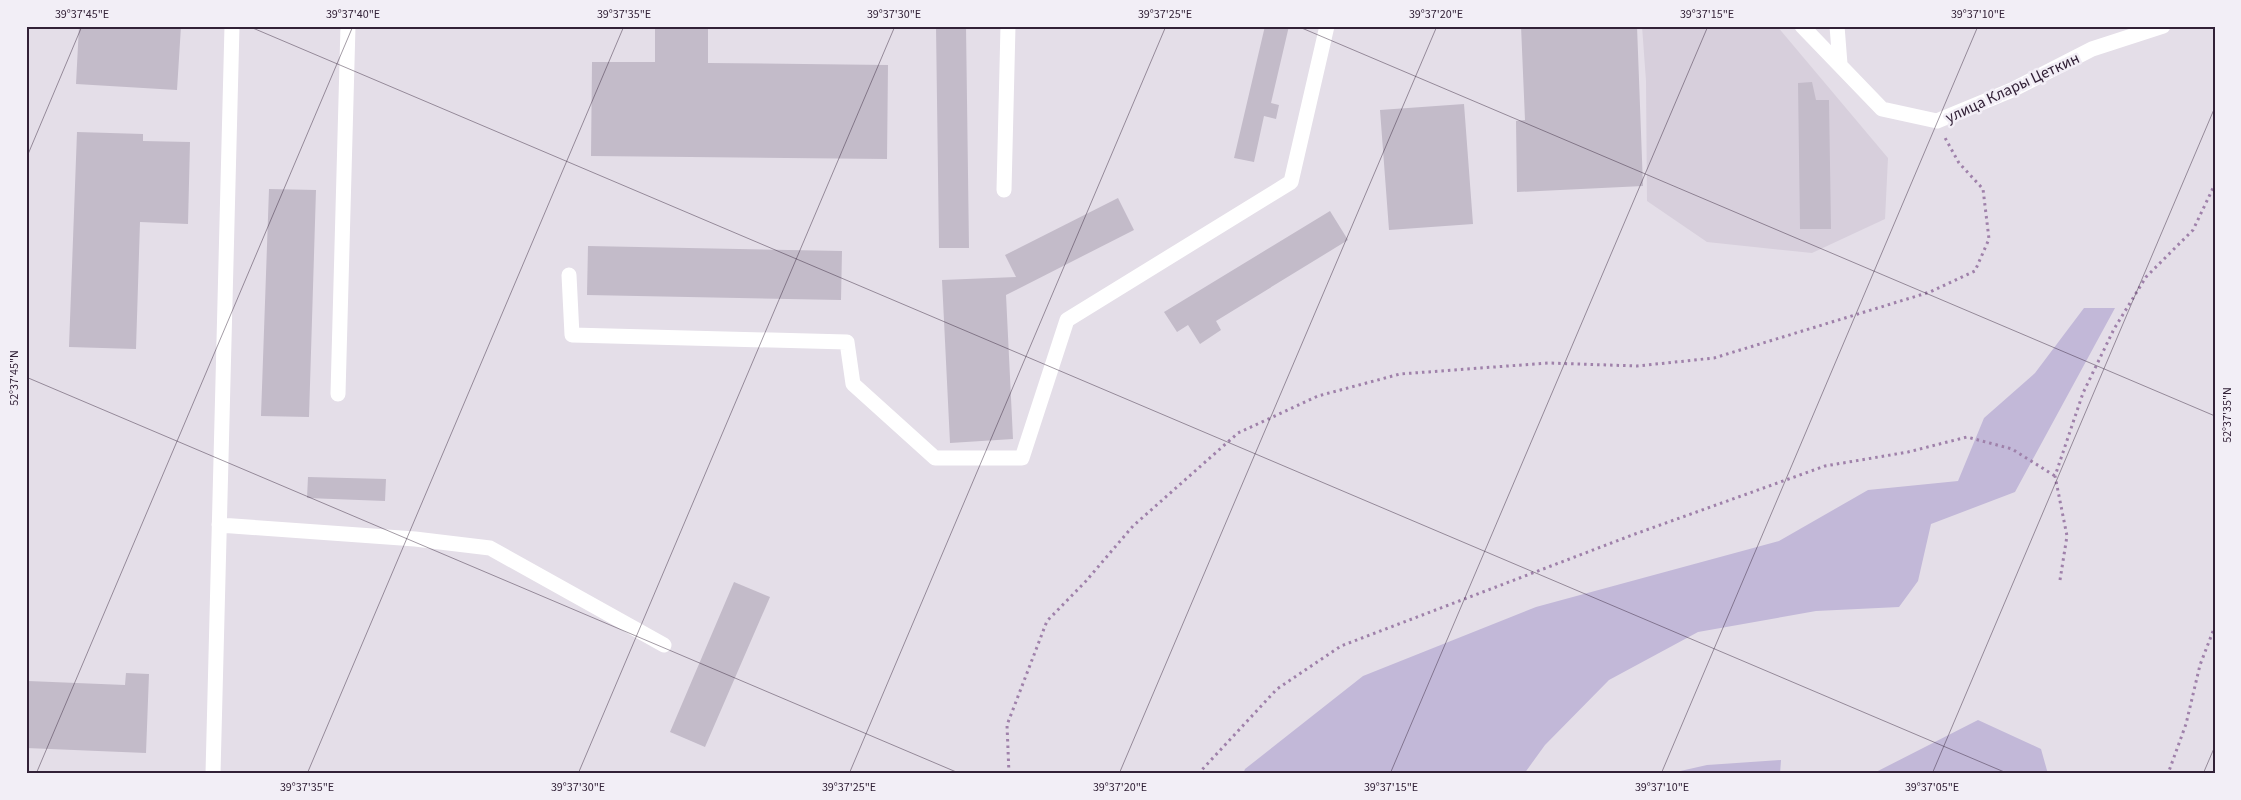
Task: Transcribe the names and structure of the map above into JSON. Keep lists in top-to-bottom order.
{
  "streets": {
    "street": ["улица Клары Цеткин"]
  },
  "coordinates": [
    "39°37'45\"E",
    "39°37'40\"E",
    "39°37'35\"E",
    "39°37'30\"E",
    "39°37'25\"E",
    "39°37'20\"E",
    "39°37'15\"E",
    "39°37'10\"E",
    "52°37'45\"N",
    "52°37'35\"N",
    "39°37'05\"E"
  ]
}
